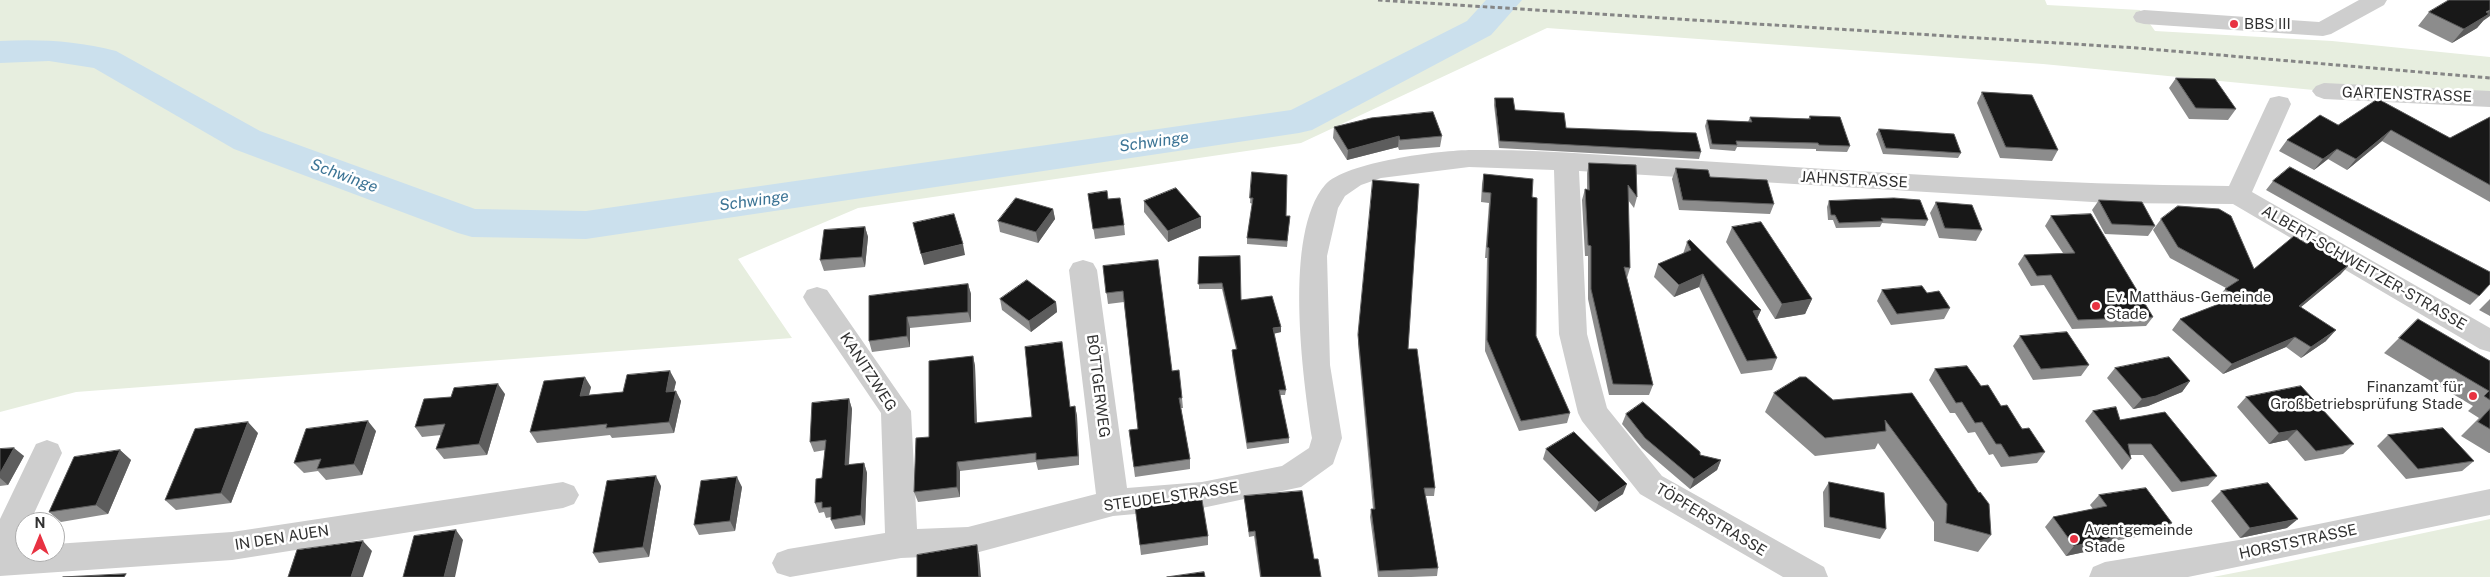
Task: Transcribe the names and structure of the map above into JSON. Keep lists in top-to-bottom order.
{
  "streets": {
    "street": [
      "GARTENSTRASSE",
      "JAHNSTRASSE",
      "ALBERT-SCHWEITZER-STRASSE",
      "KANITZWEG",
      "BÖTTGERWEG",
      "STEUDELSTRASSE",
      "TÖPFERSTRASSE",
      "IN DEN AUEN",
      "HORSTSTRASSE"
    ]
  },
  "crossings": [
    ["JAHNSTRASSE", "ALBERT-SCHWEITZER-STRASSE"],
    ["JAHNSTRASSE", "STEUDELSTRASSE"],
    ["JAHNSTRASSE", "TÖPFERSTRASSE"],
    ["KANITZWEG", "STEUDELSTRASSE"],
    ["BÖTTGERWEG", "STEUDELSTRASSE"]
  ],
  "water": ["Schwinge"],
  "places": [
    "BBS III",
    "Ev. Matthäus-Gemeinde Stade",
    "Finanzamt für Großbetriebsprüfung Stade",
    "Aventgemeinde Stade"
  ],
  "north": "top"
}
